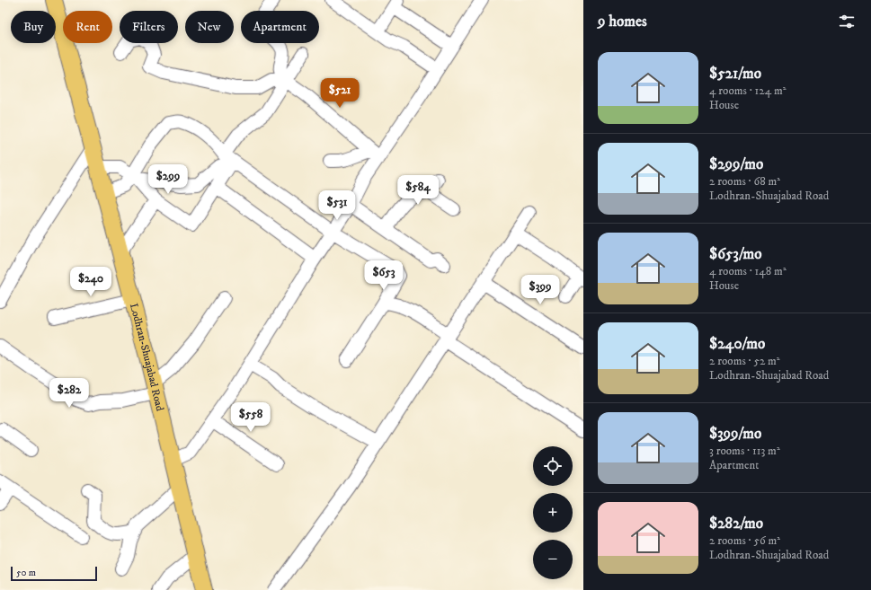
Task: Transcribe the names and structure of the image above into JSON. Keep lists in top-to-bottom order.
{
  "streets": {
    "main road": ["Lodhran-Shuajabad Road"]
  },
  "scale_bar": "50 m",
  "page": {
    "heading": "9 homes",
    "chip": [
      "Buy",
      "Rent",
      "Filters",
      "New",
      "Apartment"
    ],
    "list": [
      {
        "name": "$521/mo",
        "note": "4 rooms · 124 m² · House"
      },
      {
        "name": "$299/mo",
        "note": "2 rooms · 68 m² · Lodhran-Shuajabad Road"
      },
      {
        "name": "$653/mo",
        "note": "4 rooms · 148 m² · House"
      },
      {
        "name": "$240/mo",
        "note": "2 rooms · 52 m² · Lodhran-Shuajabad Road"
      },
      {
        "name": "$399/mo",
        "note": "3 rooms · 113 m² · Apartment"
      },
      {
        "name": "$282/mo",
        "note": "2 rooms · 56 m² · Lodhran-Shuajabad Road"
      }
    ],
    "price": [
      "$521",
      "$299",
      "$584",
      "$531",
      "$653",
      "$240",
      "$399",
      "$282",
      "$558"
    ],
    "map_buttons": ["+", "−"],
    "scale": "50 m"
  }
}
